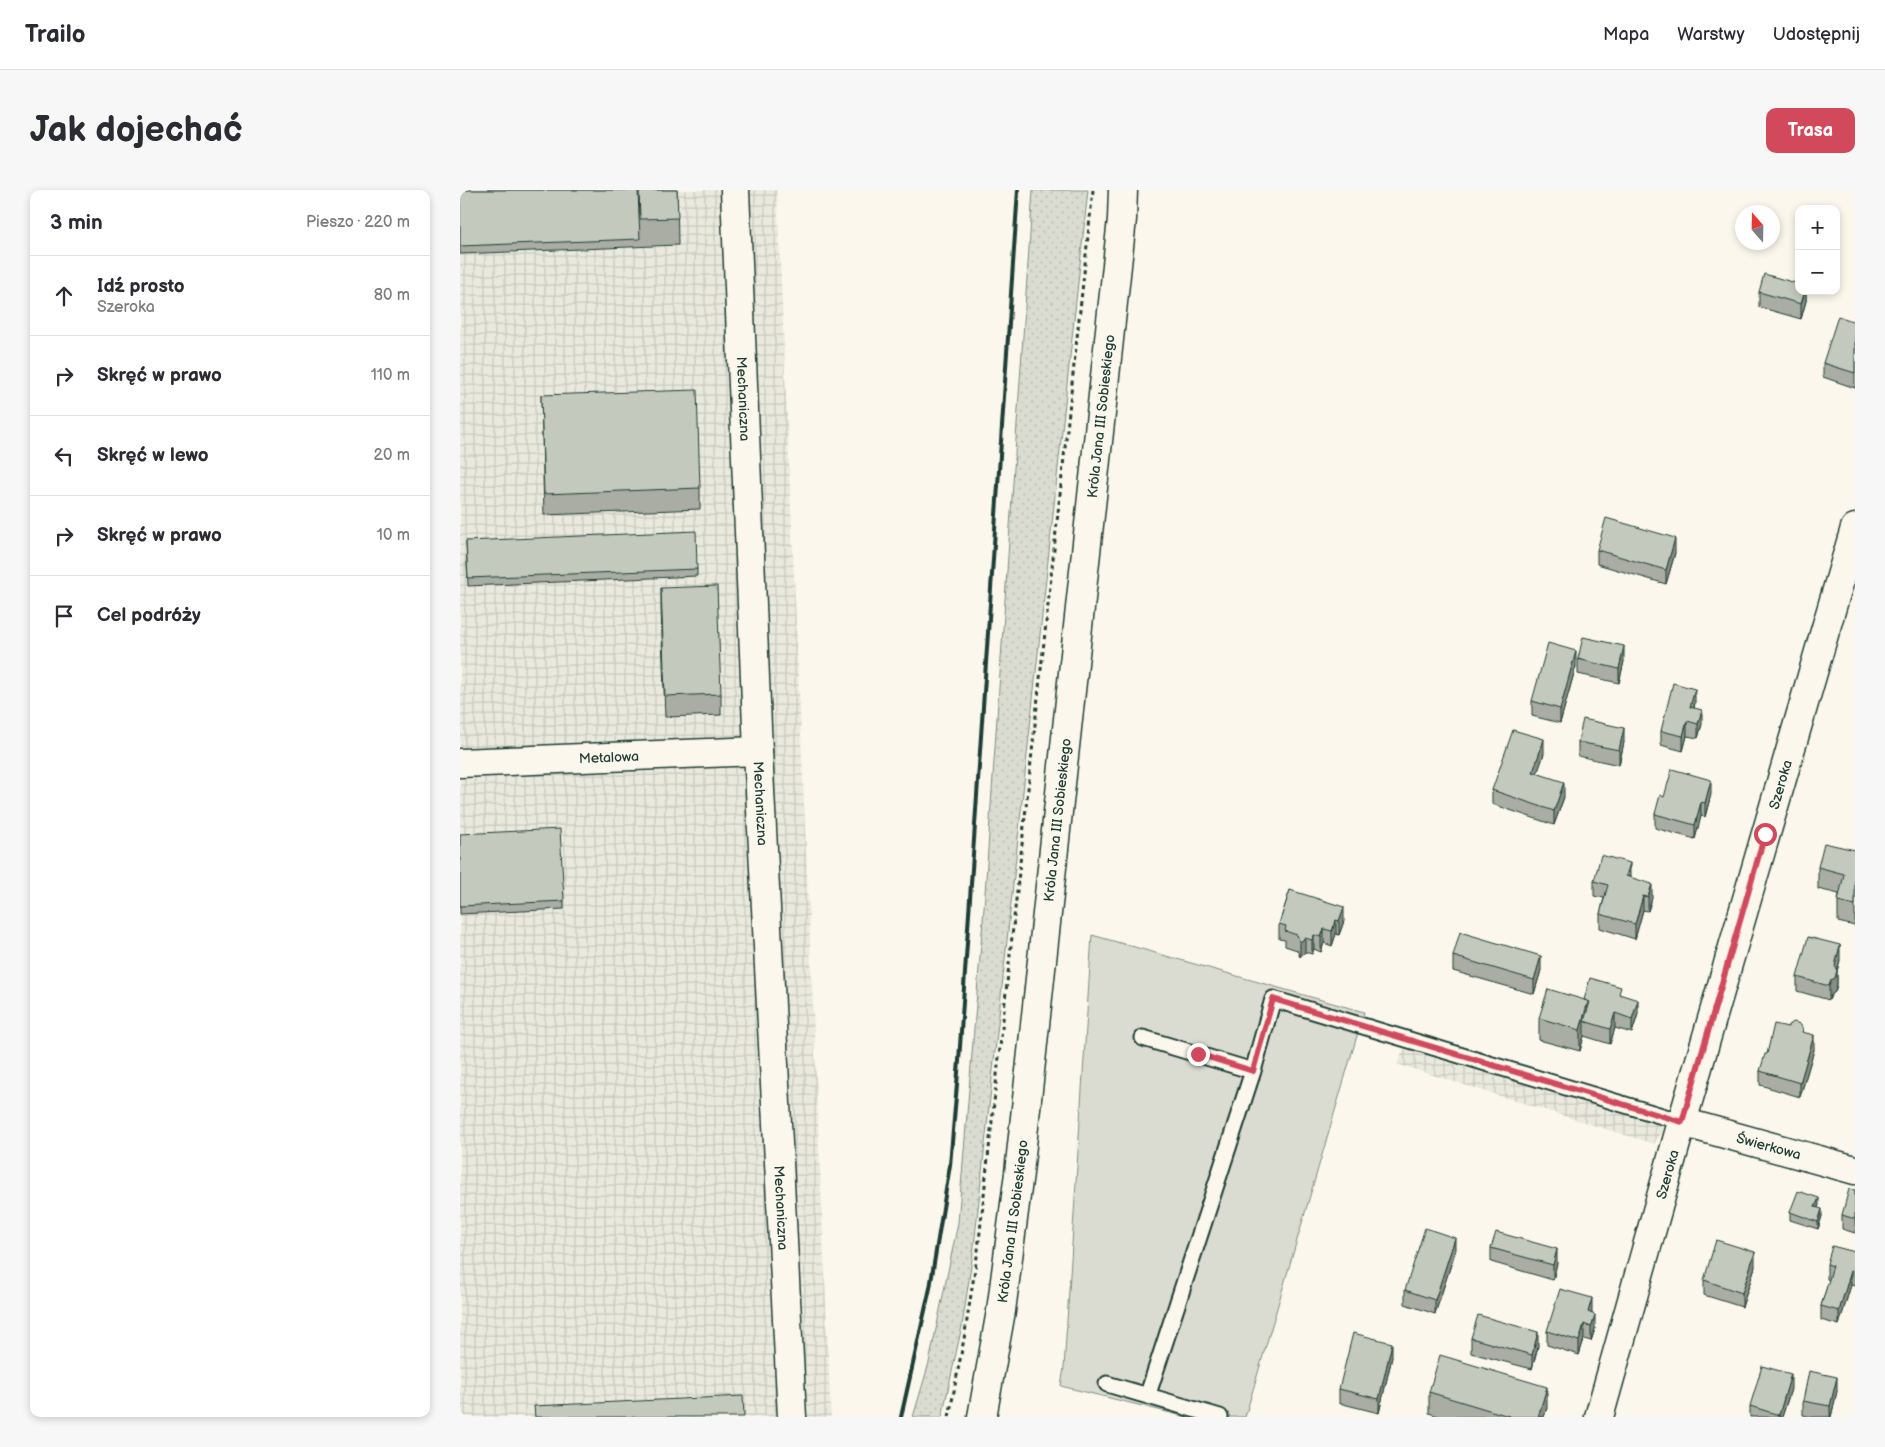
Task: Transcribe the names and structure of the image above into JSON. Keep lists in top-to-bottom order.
{
  "streets": {
    "street": [
      "Mechaniczna",
      "Króla Jana III Sobieskiego",
      "Metalowa",
      "Szeroka",
      "Świerkowa"
    ]
  },
  "crossings": [
    ["Mechaniczna", "Metalowa"],
    ["Szeroka", "Świerkowa"]
  ],
  "north": "top",
  "page": {
    "header": "Trailo",
    "nav": ["Mapa", "Warstwy", "Udostępnij"],
    "buttons": "Trasa",
    "title": "Jak dojechać",
    "heading": ["3 min", "Pieszo · 220 m"],
    "map_buttons": ["+", "−"],
    "list": [
      ["Idź prosto", "Szeroka", "80 m"],
      ["Skręć w prawo", "110 m"],
      ["Skręć w lewo", "20 m"],
      ["Skręć w prawo", "10 m"],
      "Cel podróży"
    ]
  }
}
